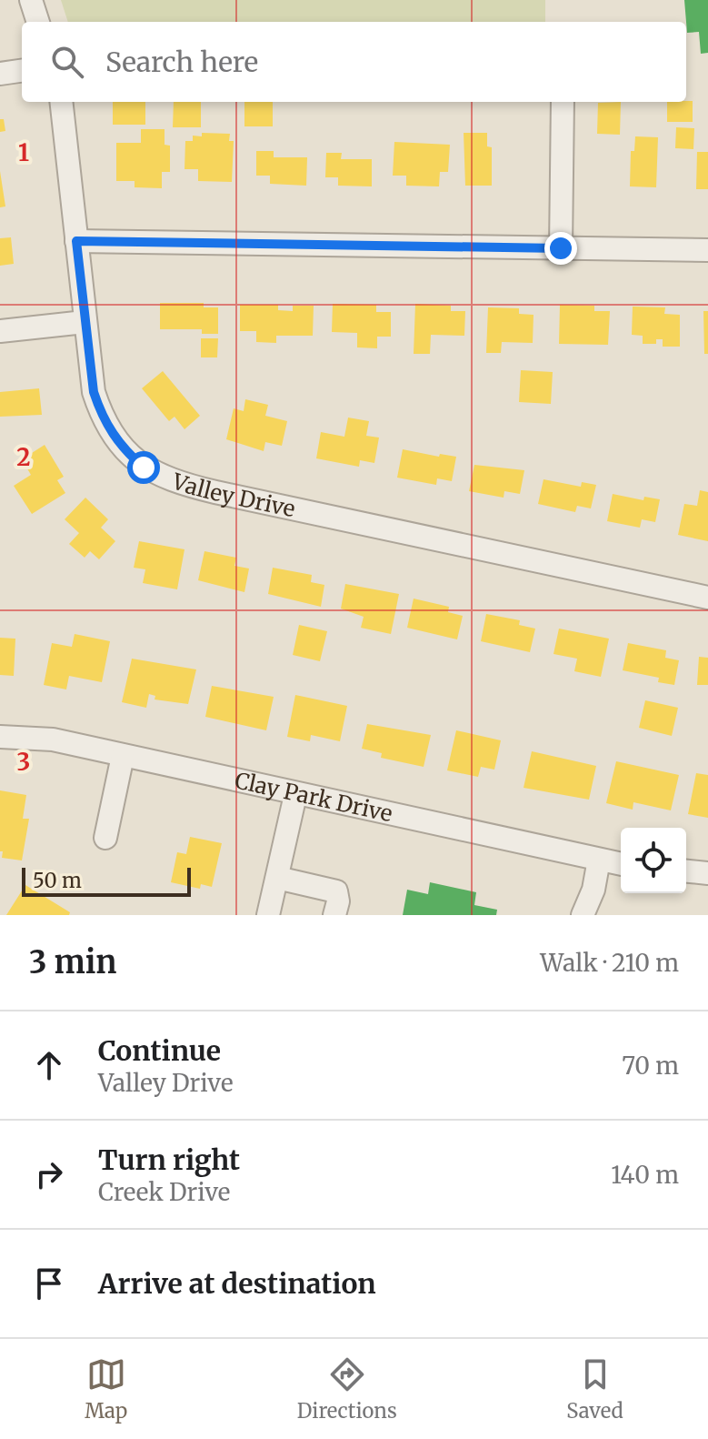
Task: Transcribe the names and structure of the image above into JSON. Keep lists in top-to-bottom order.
{
  "streets": {
    "street": ["Valley Drive", "Clay Park Drive"]
  },
  "scale_bar": "50 m",
  "page": {
    "search": "Search here",
    "scale": "50 m",
    "heading": ["3 min", "Walk · 210 m"],
    "list": [
      ["Continue", "Valley Drive", "70 m"],
      ["Turn right", "Creek Drive", "140 m"],
      "Arrive at destination"
    ],
    "nav": ["Map", "Directions", "Saved"]
  },
  "grid": {
    "rows": ["1", "2", "3"]
  }
}
